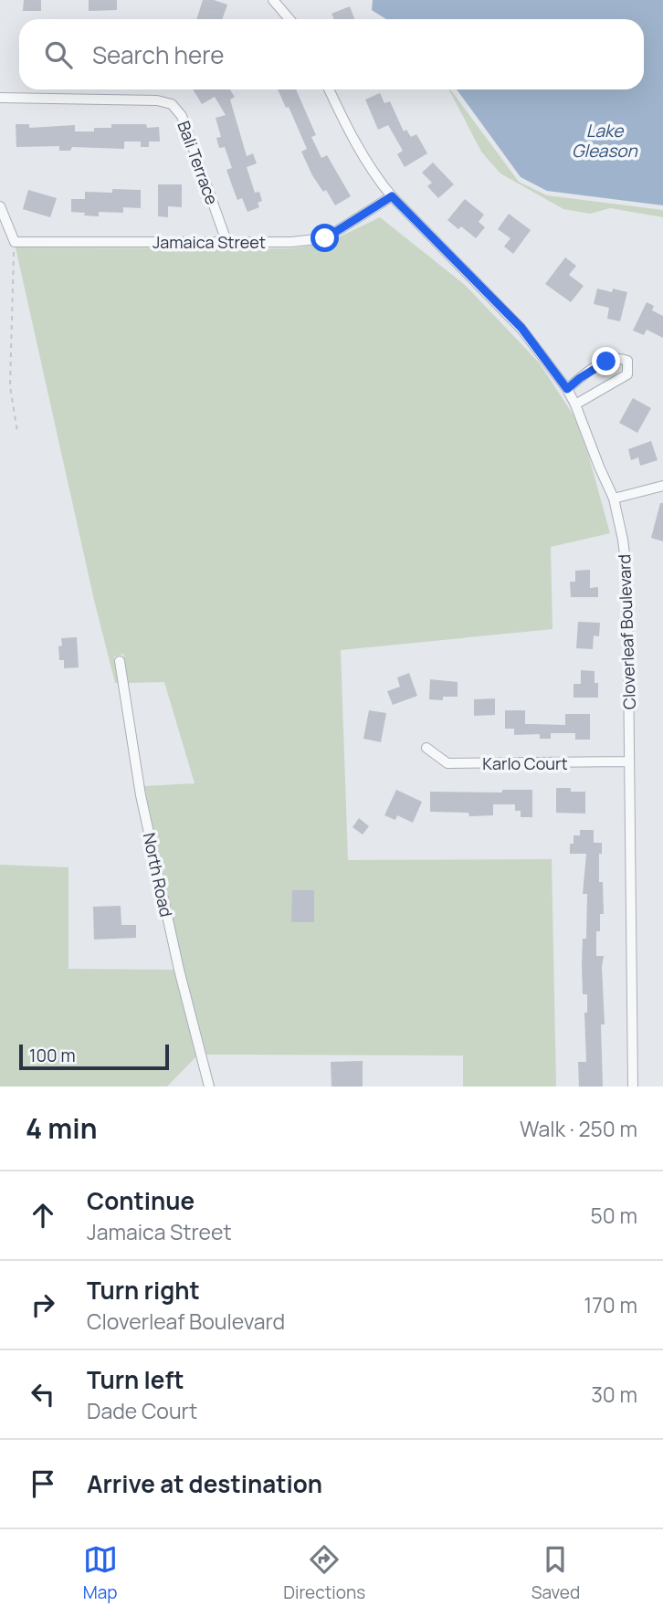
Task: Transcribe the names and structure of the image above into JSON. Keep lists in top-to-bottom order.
{
  "streets": {
    "street": [
      "Bali Terrace",
      "Jamaica Street",
      "Cloverleaf Boulevard",
      "Karlo Court",
      "North Road"
    ]
  },
  "crossings": [
    ["Bali Terrace", "Jamaica Street"],
    ["Jamaica Street", "Cloverleaf Boulevard"],
    ["Cloverleaf Boulevard", "Karlo Court"]
  ],
  "water": ["Lake Gleason"],
  "scale_bar": "100 m",
  "page": {
    "search": "Search here",
    "scale": "100 m",
    "heading": ["4 min", "Walk · 250 m"],
    "list": [
      ["Continue", "Jamaica Street", "50 m"],
      ["Turn right", "Cloverleaf Boulevard", "170 m"],
      ["Turn left", "Dade Court", "30 m"],
      "Arrive at destination"
    ],
    "nav": ["Map", "Directions", "Saved"]
  }
}
